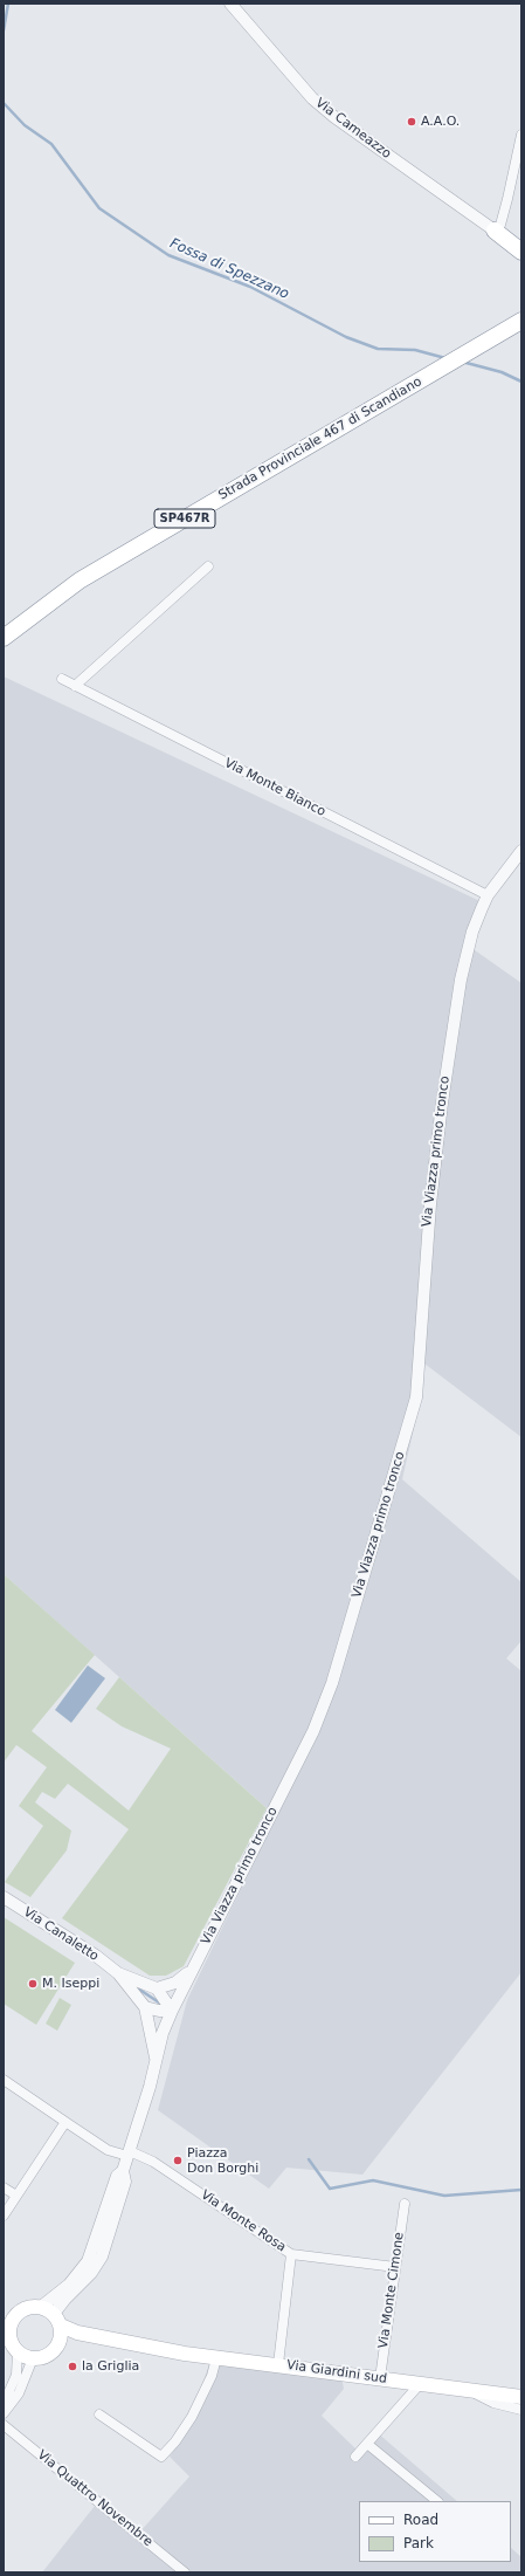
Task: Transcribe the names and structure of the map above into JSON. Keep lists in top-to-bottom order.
{
  "streets": {
    "highway": ["Strada Provinciale 467 di Scandiano", "SP467R"],
    "main road": ["Via Giardini sud"],
    "street": [
      "Via Cameazzo",
      "Via Monte Bianco",
      "Via Viazza primo tronco",
      "Via Canaletto",
      "Via Monte Rosa",
      "Via Monte Cimone",
      "Via Quattro Novembre"
    ]
  },
  "crossings": [
    ["Via Monte Bianco", "Via Viazza primo tronco"],
    ["Via Viazza primo tronco", "Via Canaletto"],
    ["Via Viazza primo tronco", "Via Monte Rosa"],
    ["Via Monte Rosa", "Via Monte Cimone"],
    ["Via Monte Cimone", "Via Giardini sud"]
  ],
  "water": ["Fossa di Spezzano"],
  "places": [
    "A.A.O.",
    "M. Iseppi",
    "Piazza Don Borghi",
    "la Griglia"
  ],
  "legend": ["Road", "Park"]
}
